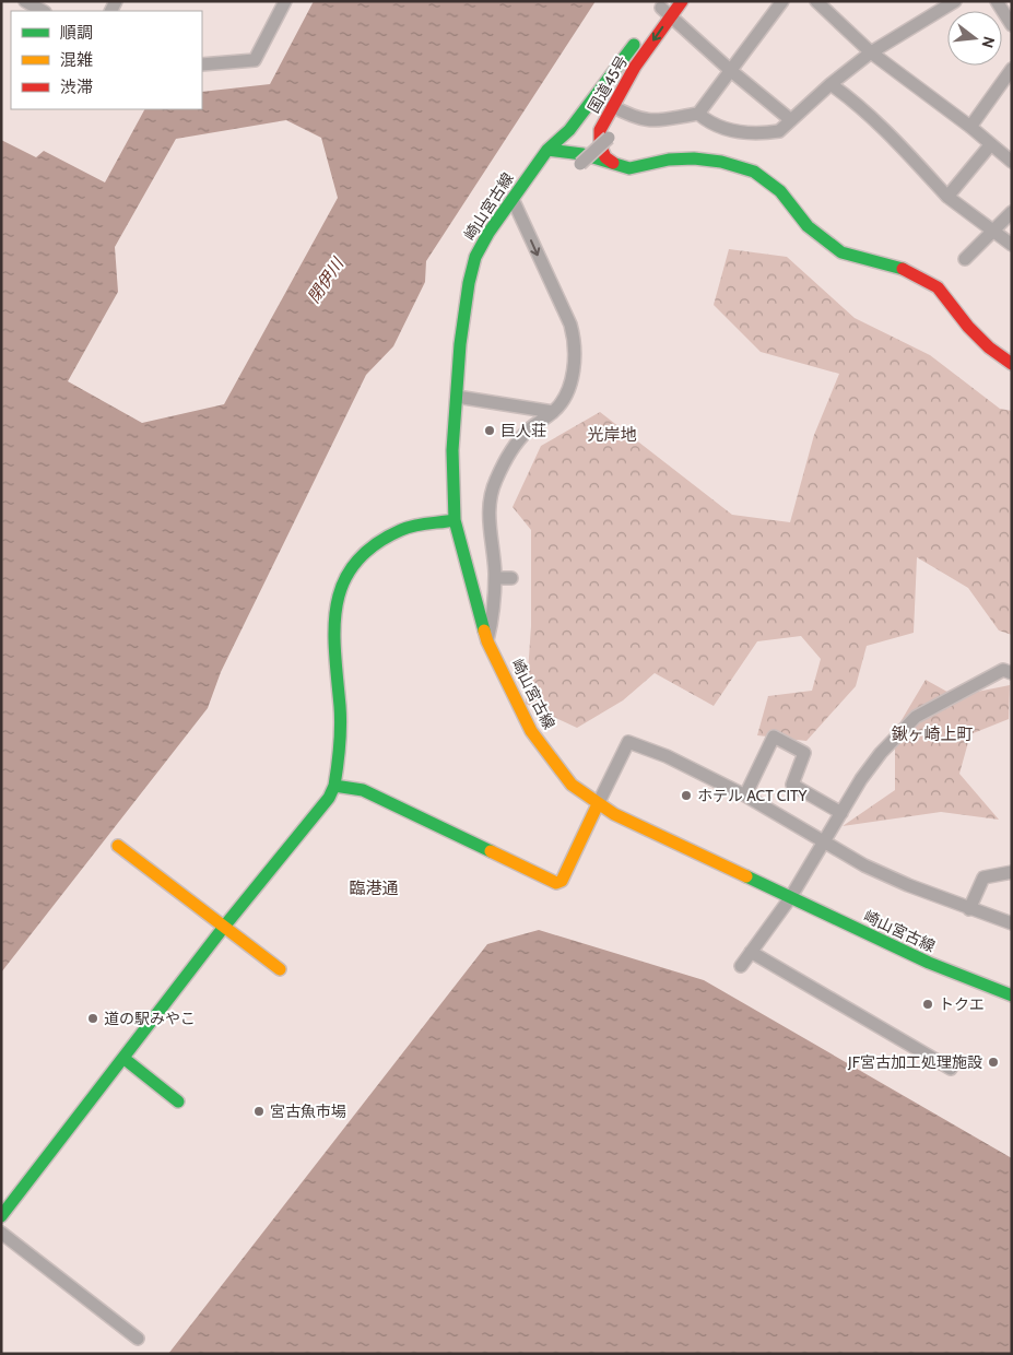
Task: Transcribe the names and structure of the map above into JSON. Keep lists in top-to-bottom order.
{
  "streets": {
    "main road": ["国道45号", "崎山宮古線"]
  },
  "crossings": [
    ["国道45号", "崎山宮古線"]
  ],
  "districts": ["光岸地", "鍬ヶ崎上町", "臨港通"],
  "water": ["閉伊川"],
  "places": [
    "巨人荘",
    "ホテル ACT CITY",
    "トクエ",
    "道の駅みやこ",
    "JF宮古加工処理施設",
    "宮古魚市場"
  ],
  "legend": ["順調", "混雑", "渋滞"],
  "north": "right"
}
